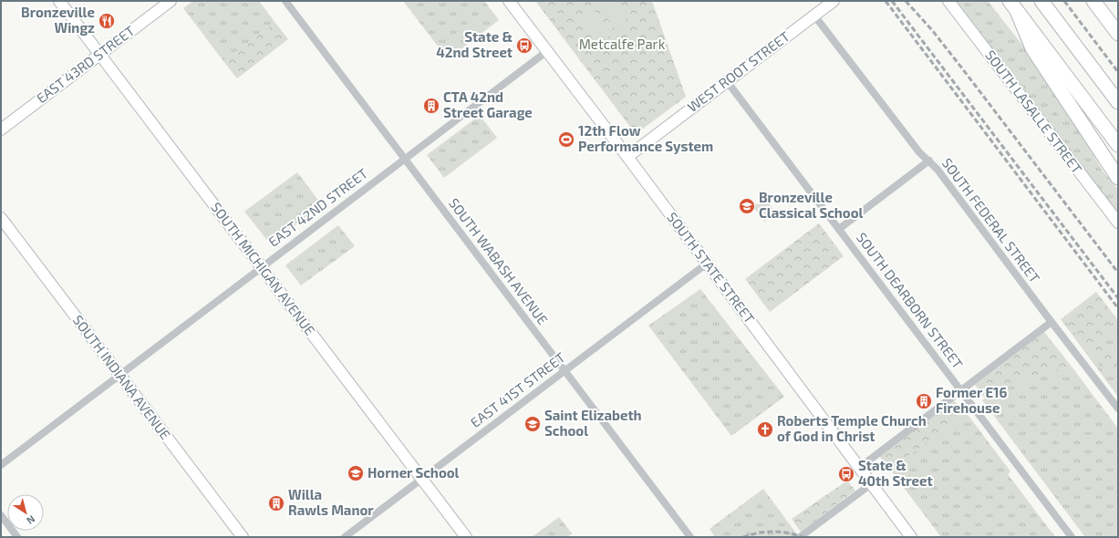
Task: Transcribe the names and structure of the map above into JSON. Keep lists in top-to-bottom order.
{
  "streets": {
    "street": [
      "EAST 43RD STREET",
      "WEST ROOT STREET",
      "SOUTH LASALLE STREET",
      "EAST 42ND STREET",
      "SOUTH FEDERAL STREET",
      "SOUTH WABASH AVENUE",
      "SOUTH STATE STREET",
      "SOUTH MICHIGAN AVENUE",
      "SOUTH DEARBORN STREET",
      "SOUTH INDIANA AVENUE",
      "EAST 41ST STREET"
    ]
  },
  "crossings": [
    ["EAST 43RD STREET", "SOUTH MICHIGAN AVENUE"],
    ["WEST ROOT STREET", "SOUTH FEDERAL STREET"],
    ["WEST ROOT STREET", "SOUTH STATE STREET"],
    ["WEST ROOT STREET", "SOUTH DEARBORN STREET"],
    ["EAST 42ND STREET", "SOUTH WABASH AVENUE"],
    ["EAST 42ND STREET", "SOUTH STATE STREET"],
    ["EAST 42ND STREET", "SOUTH MICHIGAN AVENUE"],
    ["EAST 42ND STREET", "SOUTH INDIANA AVENUE"],
    ["SOUTH WABASH AVENUE", "EAST 41ST STREET"],
    ["SOUTH STATE STREET", "EAST 41ST STREET"],
    ["SOUTH MICHIGAN AVENUE", "EAST 41ST STREET"]
  ],
  "parks": ["Metcalfe Park"],
  "places": {
    "restaurant": ["Bronzeville Wingz"],
    "bus stop": ["State & 42nd Street", "State & 40th Street"],
    "building": ["CTA 42nd Street Garage", "Former E16 Firehouse", "Willa Rawls Manor"],
    "sports": ["12th Flow Performance System"],
    "school or university": ["Bronzeville Classical School", "Saint Elizabeth School", "Horner School"],
    "church": ["Roberts Temple Church of God in Christ"]
  },
  "north": "bottom right"
}
